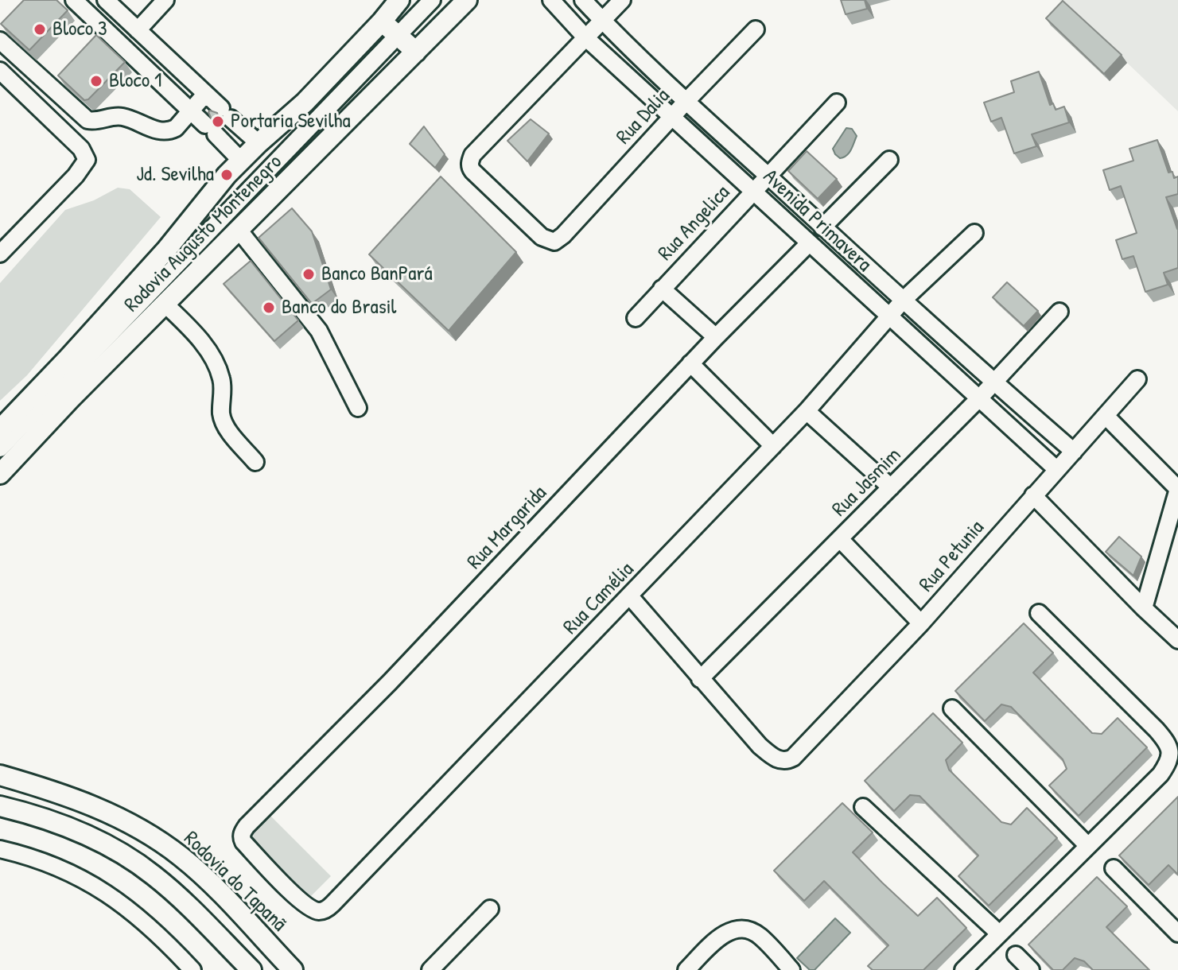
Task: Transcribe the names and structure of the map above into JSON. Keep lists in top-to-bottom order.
{
  "streets": {
    "main road": ["Rodovia Augusto Montenegro", "Rodovia do Tapanã"],
    "street": [
      "Rua Dalia",
      "Avenida Primavera",
      "Rua Angelica",
      "Rua Jasmim",
      "Rua Margarida",
      "Rua Petunia",
      "Rua Camélia"
    ]
  },
  "crossings": [
    ["Rua Dalia", "Avenida Primavera"],
    ["Avenida Primavera", "Rua Angelica"],
    ["Avenida Primavera", "Rua Jasmim"],
    ["Avenida Primavera", "Rua Margarida"],
    ["Avenida Primavera", "Rua Petunia"],
    ["Avenida Primavera", "Rua Camélia"],
    ["Rua Jasmim", "Rua Petunia"],
    ["Rua Margarida", "Rua Camélia"]
  ],
  "places": [
    "Bloco 3",
    "Bloco 1",
    "Portaria Sevilha",
    "Jd. Sevilha",
    "Banco BanPará",
    "Banco do Brasil"
  ]
}
